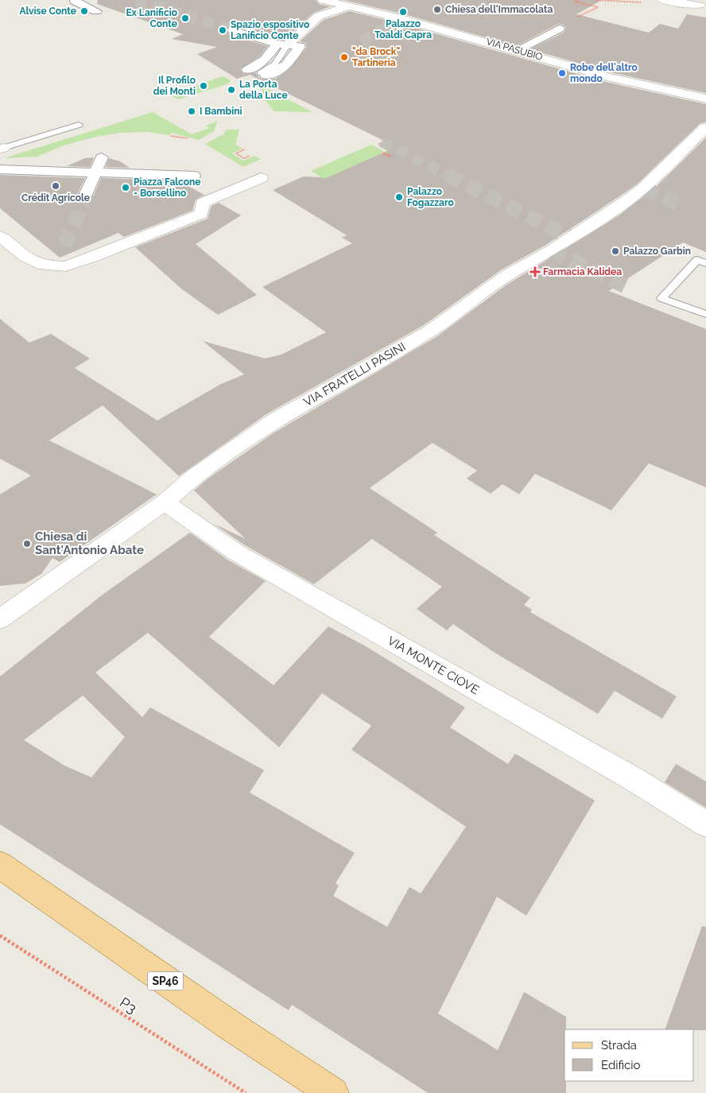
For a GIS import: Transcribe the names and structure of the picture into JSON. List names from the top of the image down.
{
  "streets": {
    "main road": ["SP46"],
    "street": ["VIA PASUBIO", "VIA FRATELLI PASINI", "VIA MONTE CIOVE"],
    "path": ["P3"]
  },
  "crossings": [
    ["VIA FRATELLI PASINI", "VIA MONTE CIOVE"]
  ],
  "places": {
    "other": [
      "Chiesa dell'Immacolata",
      "Alvise Conte",
      "Palazzo Toaldi Capra",
      "Ex Lanificio Conte",
      "Spazio espositivo Lanificio Conte",
      "\"da Brock\" Tartineria",
      "Robe dell'altro mondo",
      "Il Profilo dei Monti",
      "La Porta della Luce",
      "I Bambini",
      "Crédit Agricole",
      "Piazza Falcone - Borsellino",
      "Palazzo Fogazzaro",
      "Palazzo Garbin",
      "Chiesa di Sant'Antonio Abate"
    ],
    "health": ["Farmacia Kalidea"]
  },
  "legend": ["Strada", "Edificio"]
}
